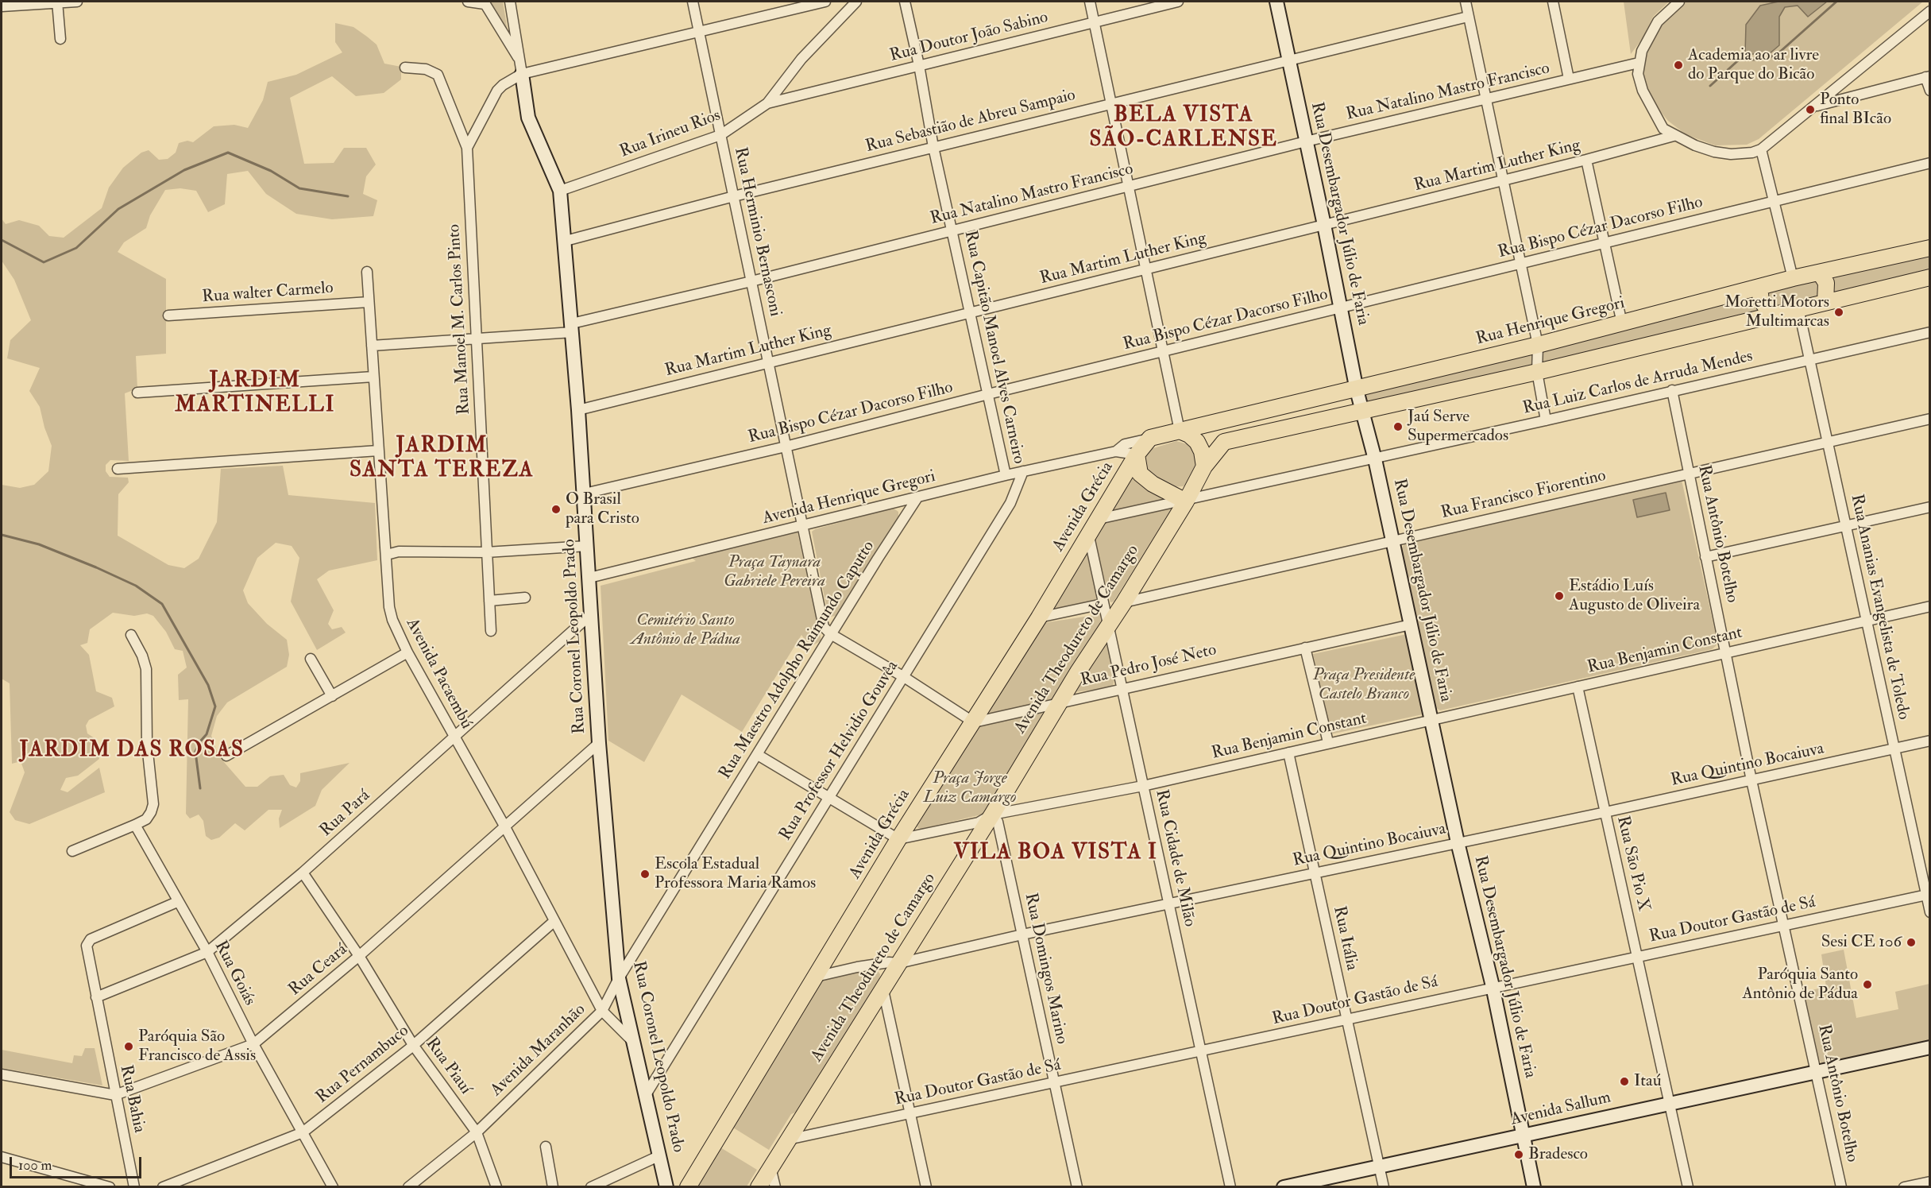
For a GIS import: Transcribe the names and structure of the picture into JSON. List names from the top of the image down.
{
  "streets": {
    "main road": ["Rua Henrique Gregori", "Avenida Grécia", "Avenida Theodureto de Camargo"],
    "street": [
      "Rua Doutor João Sabino",
      "Rua Natalino Mastro Francisco",
      "Rua Sebastião de Abreu Sampaio",
      "Rua Irineu Rios",
      "Rua Martim Luther King",
      "Rua Desembargador Júlio de Faria",
      "Rua Bispo Cézar Dacorso Filho",
      "Rua Herminio Bernasconi",
      "Rua walter Carmelo",
      "Rua Manoel M. Carlos Pinto",
      "Rua Capitão Manoel Alves Carneiro",
      "Rua Luiz Carlos de Arruda Mendes",
      "Rua Francisco Fiorentino",
      "Avenida Henrique Gregori",
      "Rua Antônio Botelho",
      "Rua Ananias Evangelista de Toledo",
      "Rua Coronel Leopoldo Prado",
      "Rua Benjamin Constant",
      "Rua Maestro Adolpho Raimundo Caputto",
      "Rua Pedro José Neto",
      "Avenida Pacaembú",
      "Rua Professor Helvidio Gouvêa",
      "Rua Quintino Bocaiuva",
      "Rua Pará",
      "Rua Cidade de Milão",
      "Rua São Pio X",
      "Rua Doutor Gastão de Sá",
      "Rua Itália",
      "Rua Domingos Marino",
      "Rua Ceará",
      "Rua Goiás",
      "Avenida Maranhão",
      "Rua Pernambuco",
      "Rua Piauí",
      "Rua Bahia",
      "Avenida Sallum"
    ]
  },
  "crossings": [
    ["Rua Doutor João Sabino", "Rua Irineu Rios"],
    ["Rua Doutor João Sabino", "Rua Capitão Manoel Alves Carneiro"],
    ["Rua Natalino Mastro Francisco", "Rua Desembargador Júlio de Faria"],
    ["Rua Natalino Mastro Francisco", "Rua Herminio Bernasconi"],
    ["Rua Natalino Mastro Francisco", "Rua Manoel M. Carlos Pinto"],
    ["Rua Natalino Mastro Francisco", "Rua Capitão Manoel Alves Carneiro"],
    ["Rua Natalino Mastro Francisco", "Rua Coronel Leopoldo Prado"],
    ["Rua Natalino Mastro Francisco", "Avenida Pacaembú"],
    ["Rua Sebastião de Abreu Sampaio", "Rua Desembargador Júlio de Faria"],
    ["Rua Sebastião de Abreu Sampaio", "Rua Herminio Bernasconi"],
    ["Rua Sebastião de Abreu Sampaio", "Rua Capitão Manoel Alves Carneiro"],
    ["Rua Sebastião de Abreu Sampaio", "Rua Coronel Leopoldo Prado"],
    ["Rua Irineu Rios", "Rua Herminio Bernasconi"],
    ["Rua Irineu Rios", "Rua Coronel Leopoldo Prado"],
    ["Rua Martim Luther King", "Rua Desembargador Júlio de Faria"],
    ["Rua Martim Luther King", "Rua Herminio Bernasconi"],
    ["Rua Martim Luther King", "Rua Capitão Manoel Alves Carneiro"],
    ["Rua Martim Luther King", "Rua Coronel Leopoldo Prado"],
    ["Rua Desembargador Júlio de Faria", "Rua Bispo Cézar Dacorso Filho"],
    ["Rua Desembargador Júlio de Faria", "Rua Henrique Gregori"],
    ["Rua Desembargador Júlio de Faria", "Rua Luiz Carlos de Arruda Mendes"],
    ["Rua Desembargador Júlio de Faria", "Rua Francisco Fiorentino"],
    ["Rua Desembargador Júlio de Faria", "Rua Benjamin Constant"],
    ["Rua Desembargador Júlio de Faria", "Rua Pedro José Neto"],
    ["Rua Desembargador Júlio de Faria", "Rua Quintino Bocaiuva"],
    ["Rua Desembargador Júlio de Faria", "Rua Doutor Gastão de Sá"],
    ["Rua Desembargador Júlio de Faria", "Avenida Sallum"],
    ["Rua Bispo Cézar Dacorso Filho", "Rua Herminio Bernasconi"],
    ["Rua Bispo Cézar Dacorso Filho", "Rua Capitão Manoel Alves Carneiro"],
    ["Rua Bispo Cézar Dacorso Filho", "Rua Coronel Leopoldo Prado"],
    ["Rua Herminio Bernasconi", "Avenida Henrique Gregori"],
    ["Rua Herminio Bernasconi", "Rua Maestro Adolpho Raimundo Caputto"],
    ["Rua walter Carmelo", "Avenida Pacaembú"],
    ["Rua Henrique Gregori", "Rua Luiz Carlos de Arruda Mendes"],
    ["Rua Henrique Gregori", "Avenida Grécia"],
    ["Rua Henrique Gregori", "Avenida Theodureto de Camargo"],
    ["Rua Capitão Manoel Alves Carneiro", "Avenida Henrique Gregori"],
    ["Rua Luiz Carlos de Arruda Mendes", "Avenida Grécia"],
    ["Rua Luiz Carlos de Arruda Mendes", "Rua Antônio Botelho"],
    ["Rua Luiz Carlos de Arruda Mendes", "Rua Ananias Evangelista de Toledo"],
    ["Rua Luiz Carlos de Arruda Mendes", "Avenida Theodureto de Camargo"],
    ["Rua Francisco Fiorentino", "Rua Antônio Botelho"],
    ["Rua Francisco Fiorentino", "Rua Ananias Evangelista de Toledo"],
    ["Rua Francisco Fiorentino", "Avenida Theodureto de Camargo"],
    ["Avenida Henrique Gregori", "Rua Coronel Leopoldo Prado"],
    ["Avenida Henrique Gregori", "Rua Maestro Adolpho Raimundo Caputto"],
    ["Avenida Henrique Gregori", "Rua Professor Helvidio Gouvêa"],
    ["Avenida Grécia", "Avenida Theodureto de Camargo"],
    ["Avenida Grécia", "Rua Benjamin Constant"],
    ["Avenida Grécia", "Rua Pedro José Neto"],
    ["Avenida Grécia", "Rua Quintino Bocaiuva"],
    ["Avenida Grécia", "Rua Cidade de Milão"],
    ["Rua Antônio Botelho", "Rua Benjamin Constant"],
    ["Rua Antônio Botelho", "Rua Quintino Bocaiuva"],
    ["Rua Antônio Botelho", "Rua Doutor Gastão de Sá"],
    ["Rua Antônio Botelho", "Avenida Sallum"],
    ["Rua Ananias Evangelista de Toledo", "Rua Benjamin Constant"],
    ["Rua Ananias Evangelista de Toledo", "Rua Quintino Bocaiuva"],
    ["Rua Ananias Evangelista de Toledo", "Rua Doutor Gastão de Sá"],
    ["Rua Coronel Leopoldo Prado", "Rua Maestro Adolpho Raimundo Caputto"],
    ["Rua Coronel Leopoldo Prado", "Avenida Pacaembú"],
    ["Rua Coronel Leopoldo Prado", "Rua Professor Helvidio Gouvêa"],
    ["Rua Coronel Leopoldo Prado", "Rua Pará"],
    ["Rua Coronel Leopoldo Prado", "Rua Ceará"],
    ["Avenida Theodureto de Camargo", "Rua Benjamin Constant"],
    ["Avenida Theodureto de Camargo", "Rua Pedro José Neto"],
    ["Avenida Theodureto de Camargo", "Rua Quintino Bocaiuva"],
    ["Avenida Theodureto de Camargo", "Rua Cidade de Milão"],
    ["Avenida Theodureto de Camargo", "Rua Doutor Gastão de Sá"],
    ["Avenida Theodureto de Camargo", "Rua Domingos Marino"],
    ["Rua Benjamin Constant", "Rua Cidade de Milão"],
    ["Rua Benjamin Constant", "Rua São Pio X"],
    ["Rua Benjamin Constant", "Rua Itália"],
    ["Rua Benjamin Constant", "Rua Domingos Marino"],
    ["Rua Maestro Adolpho Raimundo Caputto", "Avenida Pacaembú"],
    ["Rua Maestro Adolpho Raimundo Caputto", "Avenida Maranhão"],
    ["Rua Pedro José Neto", "Rua Cidade de Milão"],
    ["Avenida Pacaembú", "Rua Pará"],
    ["Avenida Pacaembú", "Rua Ceará"],
    ["Avenida Pacaembú", "Avenida Maranhão"],
    ["Avenida Pacaembú", "Rua Pernambuco"],
    ["Rua Quintino Bocaiuva", "Rua Cidade de Milão"],
    ["Rua Quintino Bocaiuva", "Rua São Pio X"],
    ["Rua Quintino Bocaiuva", "Rua Itália"],
    ["Rua Quintino Bocaiuva", "Rua Domingos Marino"],
    ["Rua Pará", "Rua Goiás"],
    ["Rua Pará", "Rua Piauí"],
    ["Rua Pará", "Rua Bahia"],
    ["Rua Cidade de Milão", "Rua Doutor Gastão de Sá"],
    ["Rua São Pio X", "Rua Doutor Gastão de Sá"],
    ["Rua São Pio X", "Avenida Sallum"],
    ["Rua Doutor Gastão de Sá", "Rua Itália"],
    ["Rua Doutor Gastão de Sá", "Rua Domingos Marino"],
    ["Rua Itália", "Avenida Sallum"],
    ["Rua Ceará", "Rua Goiás"],
    ["Rua Ceará", "Rua Piauí"],
    ["Rua Ceará", "Rua Bahia"],
    ["Rua Goiás", "Rua Pernambuco"],
    ["Rua Goiás", "Rua Bahia"],
    ["Avenida Maranhão", "Rua Piauí"],
    ["Rua Pernambuco", "Rua Piauí"]
  ],
  "districts": [
    "BELA VISTA SÃO-CARLENSE",
    "JARDIM MARTINELLI",
    "JARDIM SANTA TEREZA",
    "JARDIM DAS ROSAS",
    "VILA BOA VISTA I"
  ],
  "parks": [
    "Praça Taynara Gabriele Pereira",
    "Cemitério Santo Antônio de Pádua",
    "Praça Presidente Castelo Branco",
    "Praça Jorge Luiz Camargo"
  ],
  "places": [
    "Academia ao ar livre do Parque do Bicão",
    "Ponto final BIcão",
    "Moretti Motors Multimarcas",
    "Jaú Serve Supermercados",
    "O Brasil para Cristo",
    "Estádio Luís Augusto de Oliveira",
    "Escola Estadual Professora Maria Ramos",
    "Sesi CE 106",
    "Paróquia Santo Antônio de Pádua",
    "Paróquia São Francisco de Assis",
    "Itaú",
    "Bradesco"
  ],
  "scale_bar": "100 m"
}
